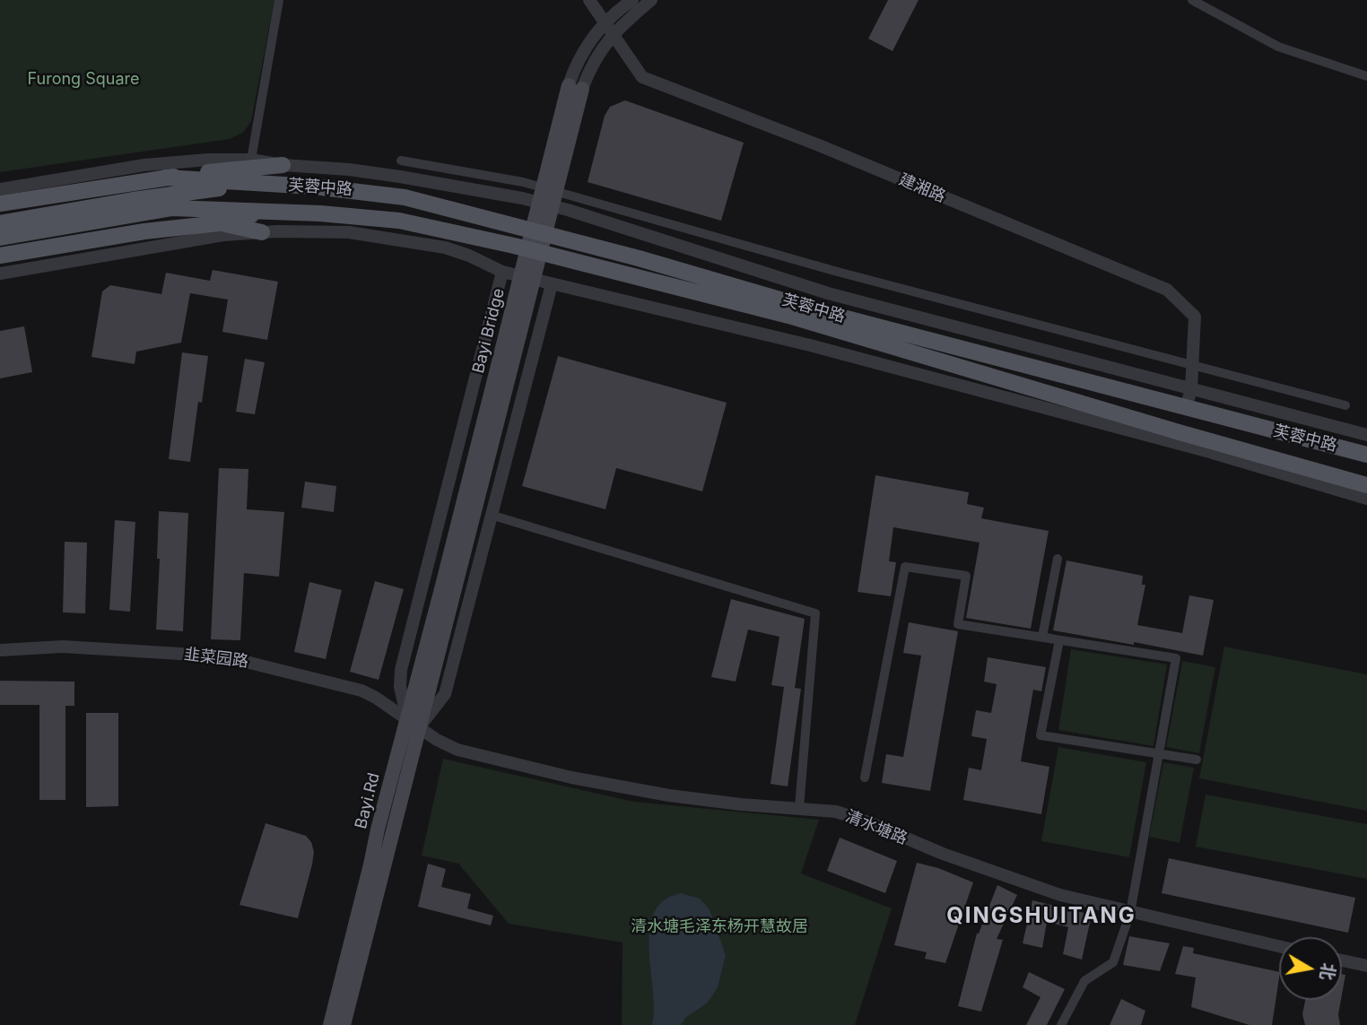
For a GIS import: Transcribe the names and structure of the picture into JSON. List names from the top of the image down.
{
  "streets": {
    "main road": ["芙蓉中路", "Bayi Bridge", "Bayi.Rd"],
    "street": ["建湘路", "韭菜园路", "清水塘路"]
  },
  "crossings": [
    ["芙蓉中路", "建湘路"],
    ["Bayi Bridge", "Bayi.Rd"],
    ["韭菜园路", "Bayi.Rd"],
    ["韭菜园路", "清水塘路"],
    ["Bayi.Rd", "清水塘路"]
  ],
  "districts": ["QINGSHUITANG"],
  "parks": ["Furong Square", "清水塘毛泽东杨开慧故居"],
  "north": "right"
}
